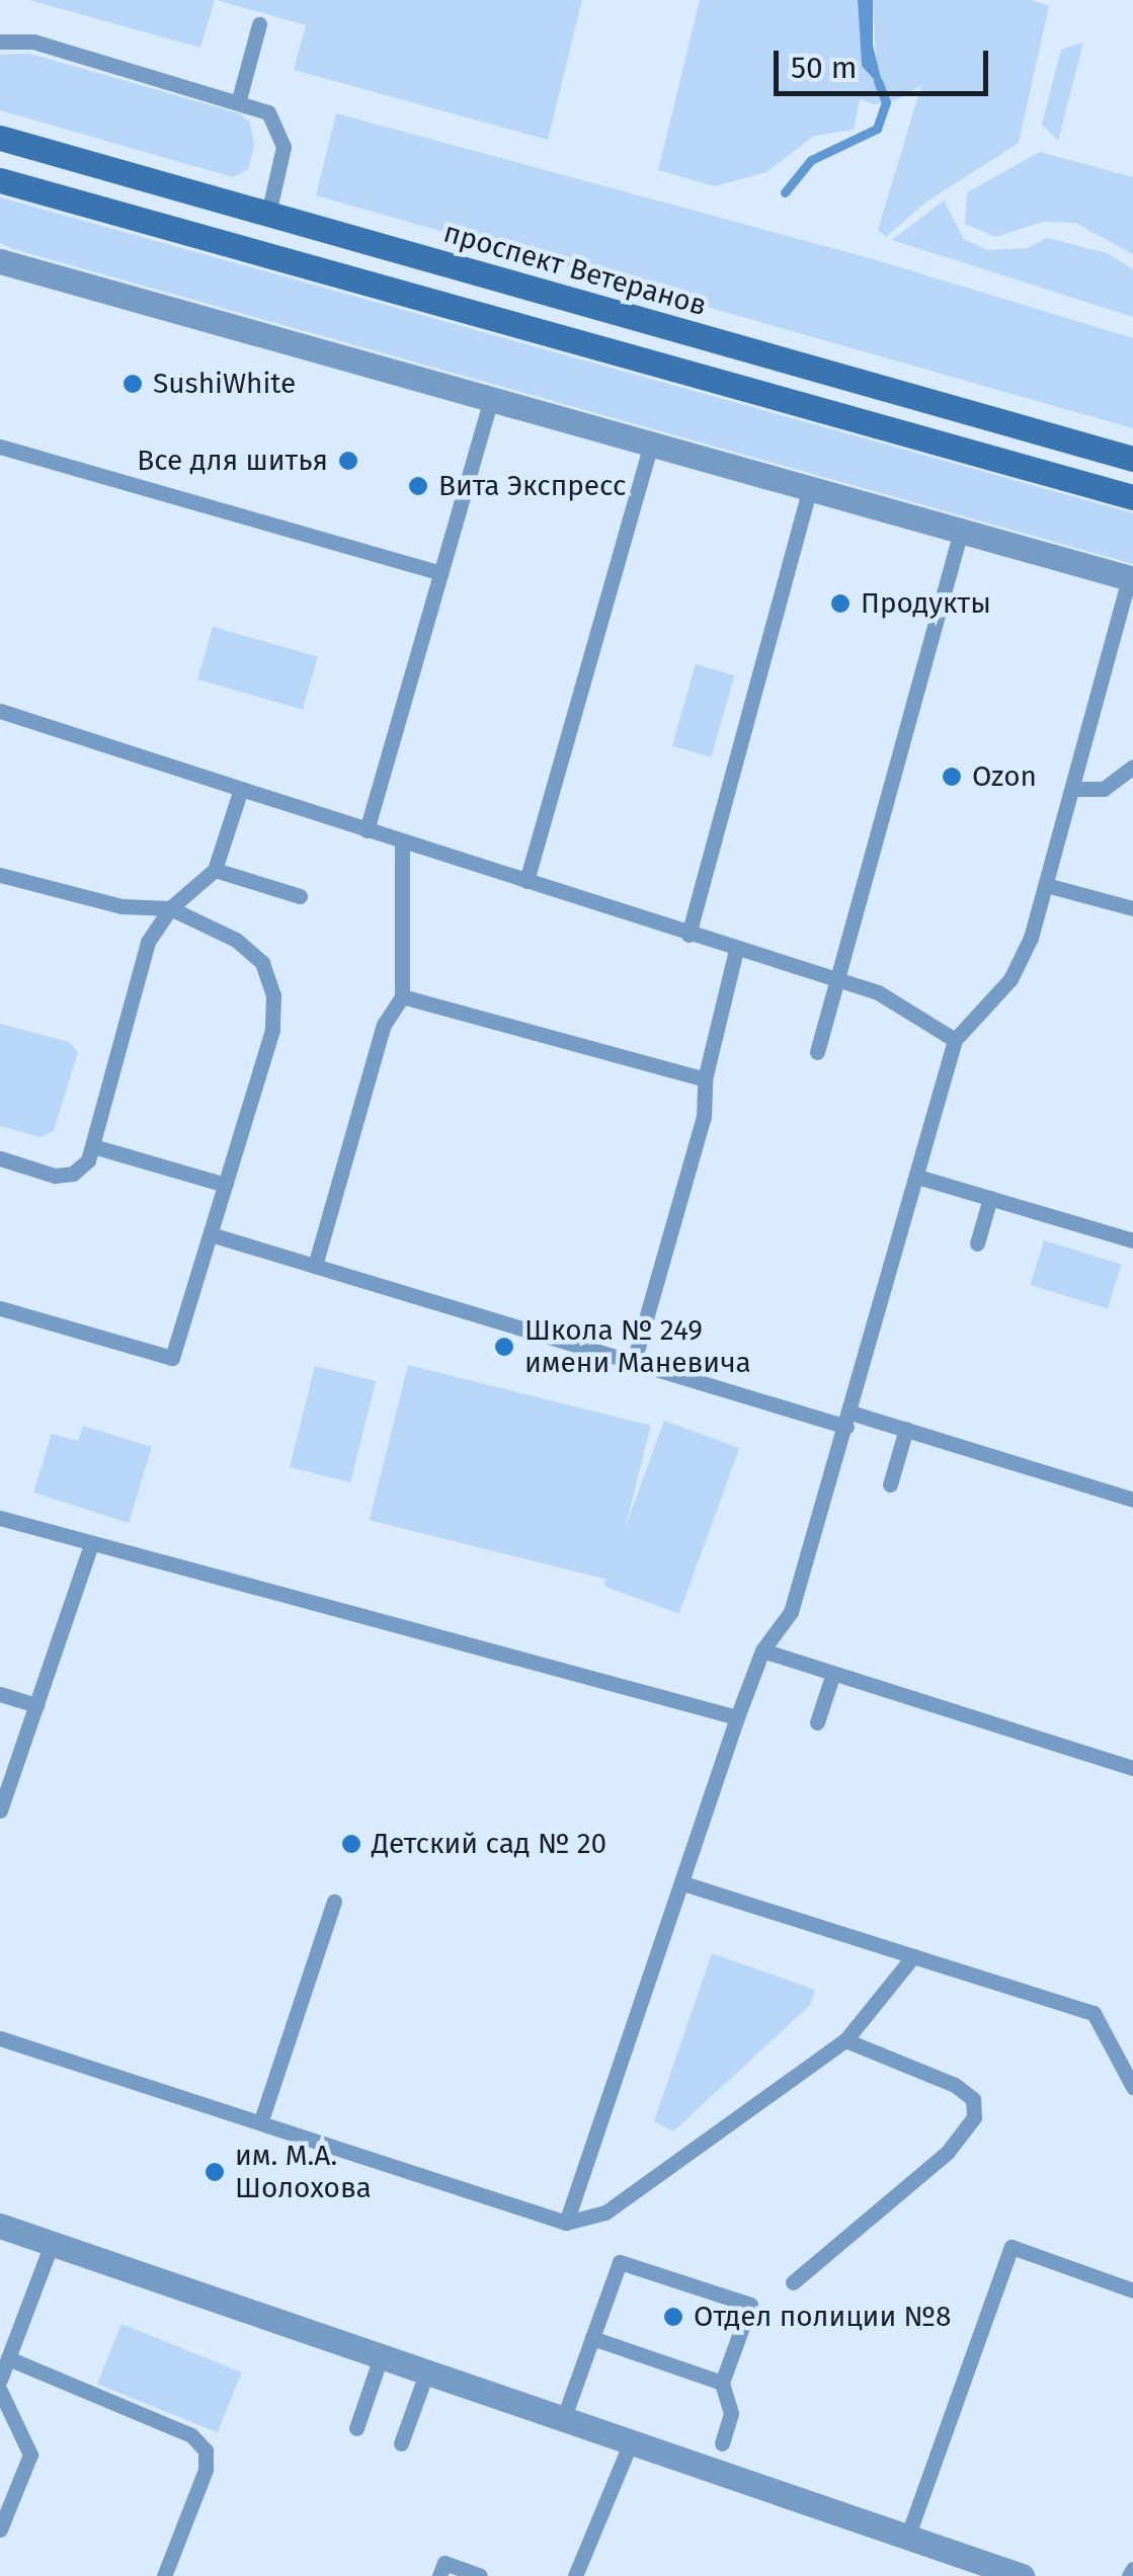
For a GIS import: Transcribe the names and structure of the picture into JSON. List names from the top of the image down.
{
  "streets": {
    "main road": ["проспект Ветеранов"]
  },
  "places": [
    "SushiWhite",
    "Все для шитья",
    "Вита Экспресс",
    "Продукты",
    "Ozon",
    "Школа № 249 имени Маневича",
    "Детский сад № 20",
    "им. М.А. Шолохова",
    "Отдел полиции №8"
  ],
  "scale_bar": "50 m"
}
